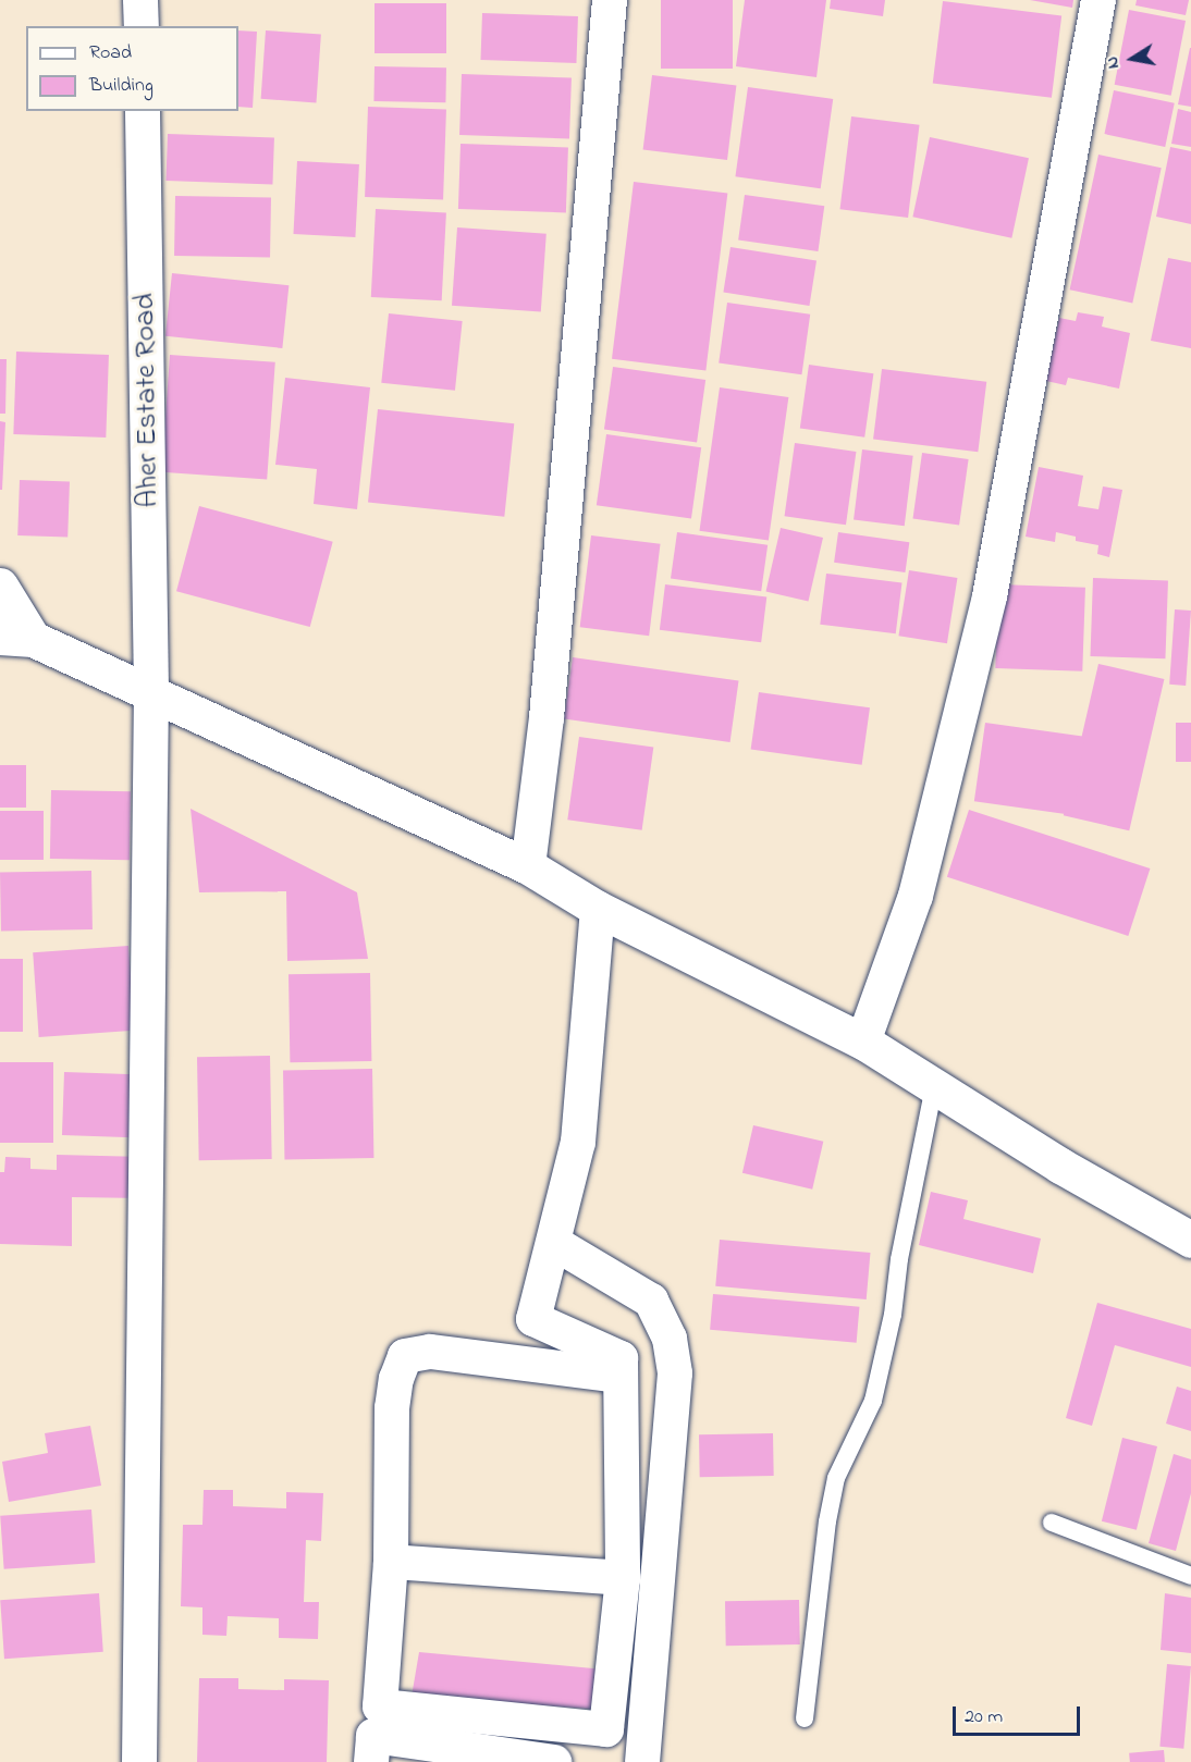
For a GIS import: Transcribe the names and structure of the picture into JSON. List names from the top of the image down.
{
  "streets": {
    "street": ["Aher Estate Road"]
  },
  "legend": ["Road", "Building"],
  "scale_bar": "20 m",
  "north": "left"
}
